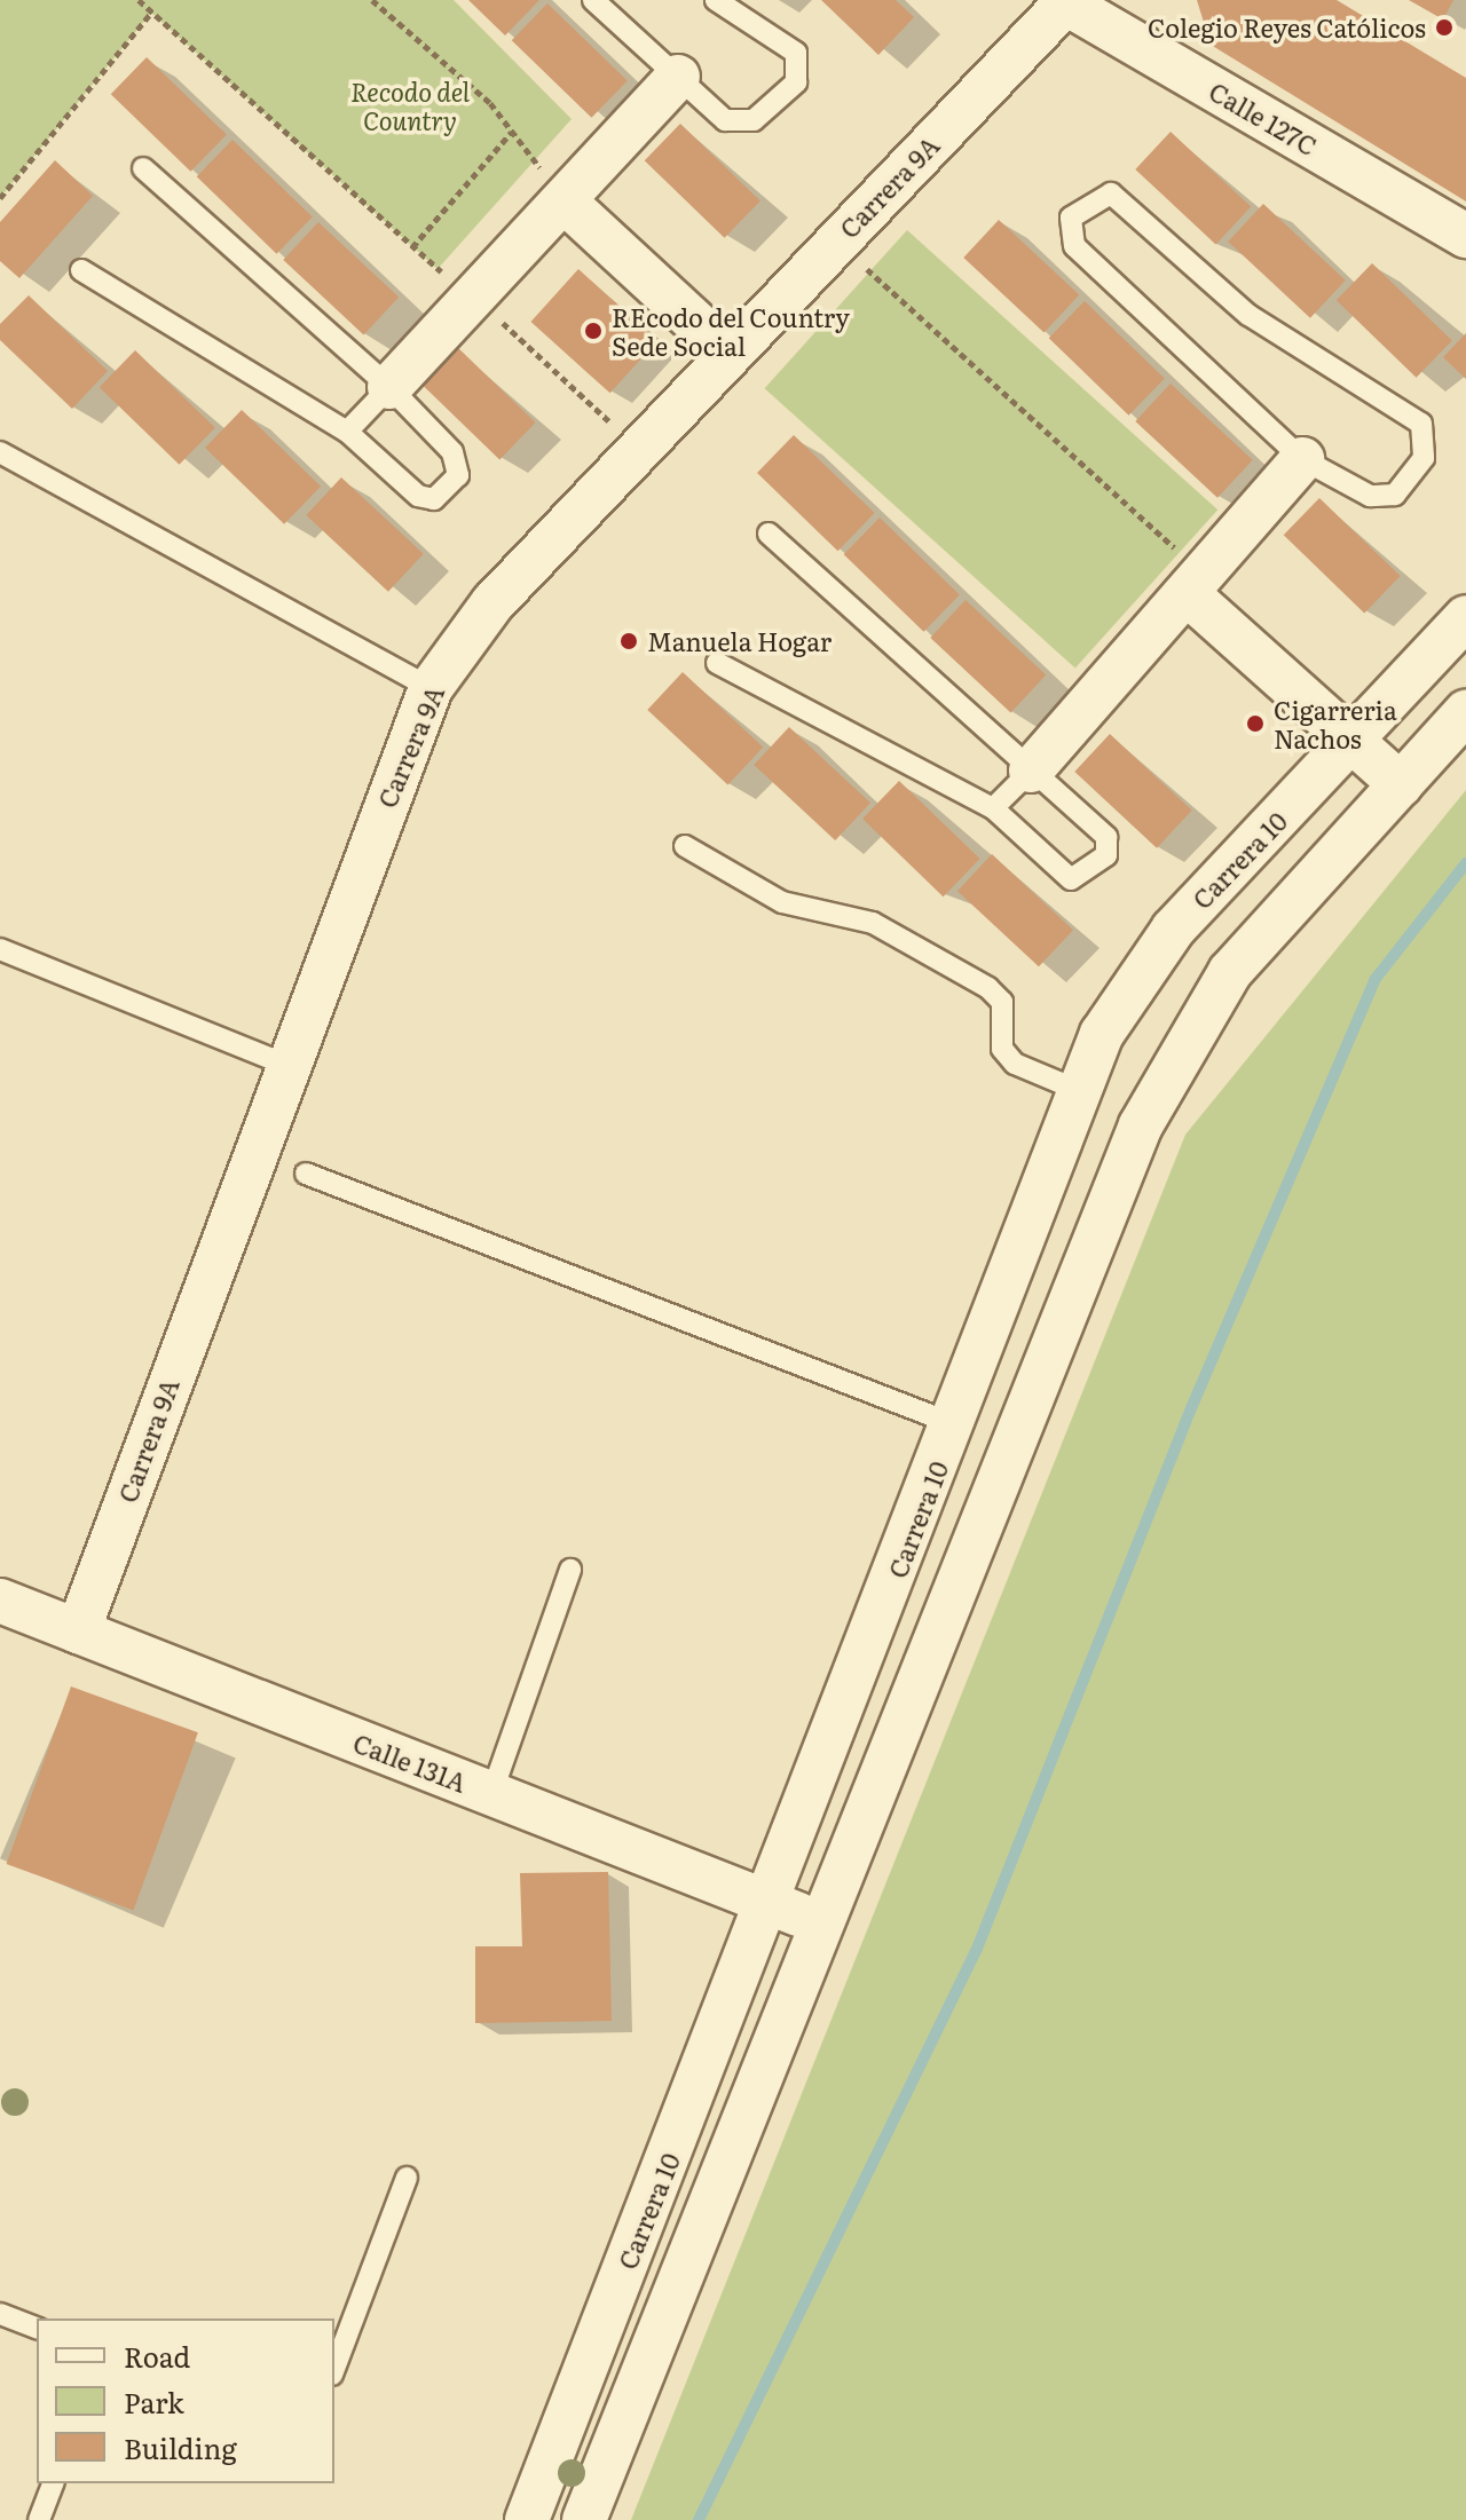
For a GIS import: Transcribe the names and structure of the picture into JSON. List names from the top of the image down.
{
  "streets": {
    "street": [
      "Calle 127C",
      "Carrera 9A",
      "Carrera 10",
      "Calle 131A"
    ]
  },
  "crossings": [
    ["Calle 127C", "Carrera 9A"],
    ["Carrera 9A", "Calle 131A"],
    ["Carrera 10", "Calle 131A"]
  ],
  "parks": ["Recodo del Country"],
  "places": [
    "Colegio Reyes Católicos",
    "REcodo del Country Sede Social",
    "Manuela Hogar",
    "Cigarreria Nachos"
  ],
  "legend": ["Road", "Park", "Building"]
}
